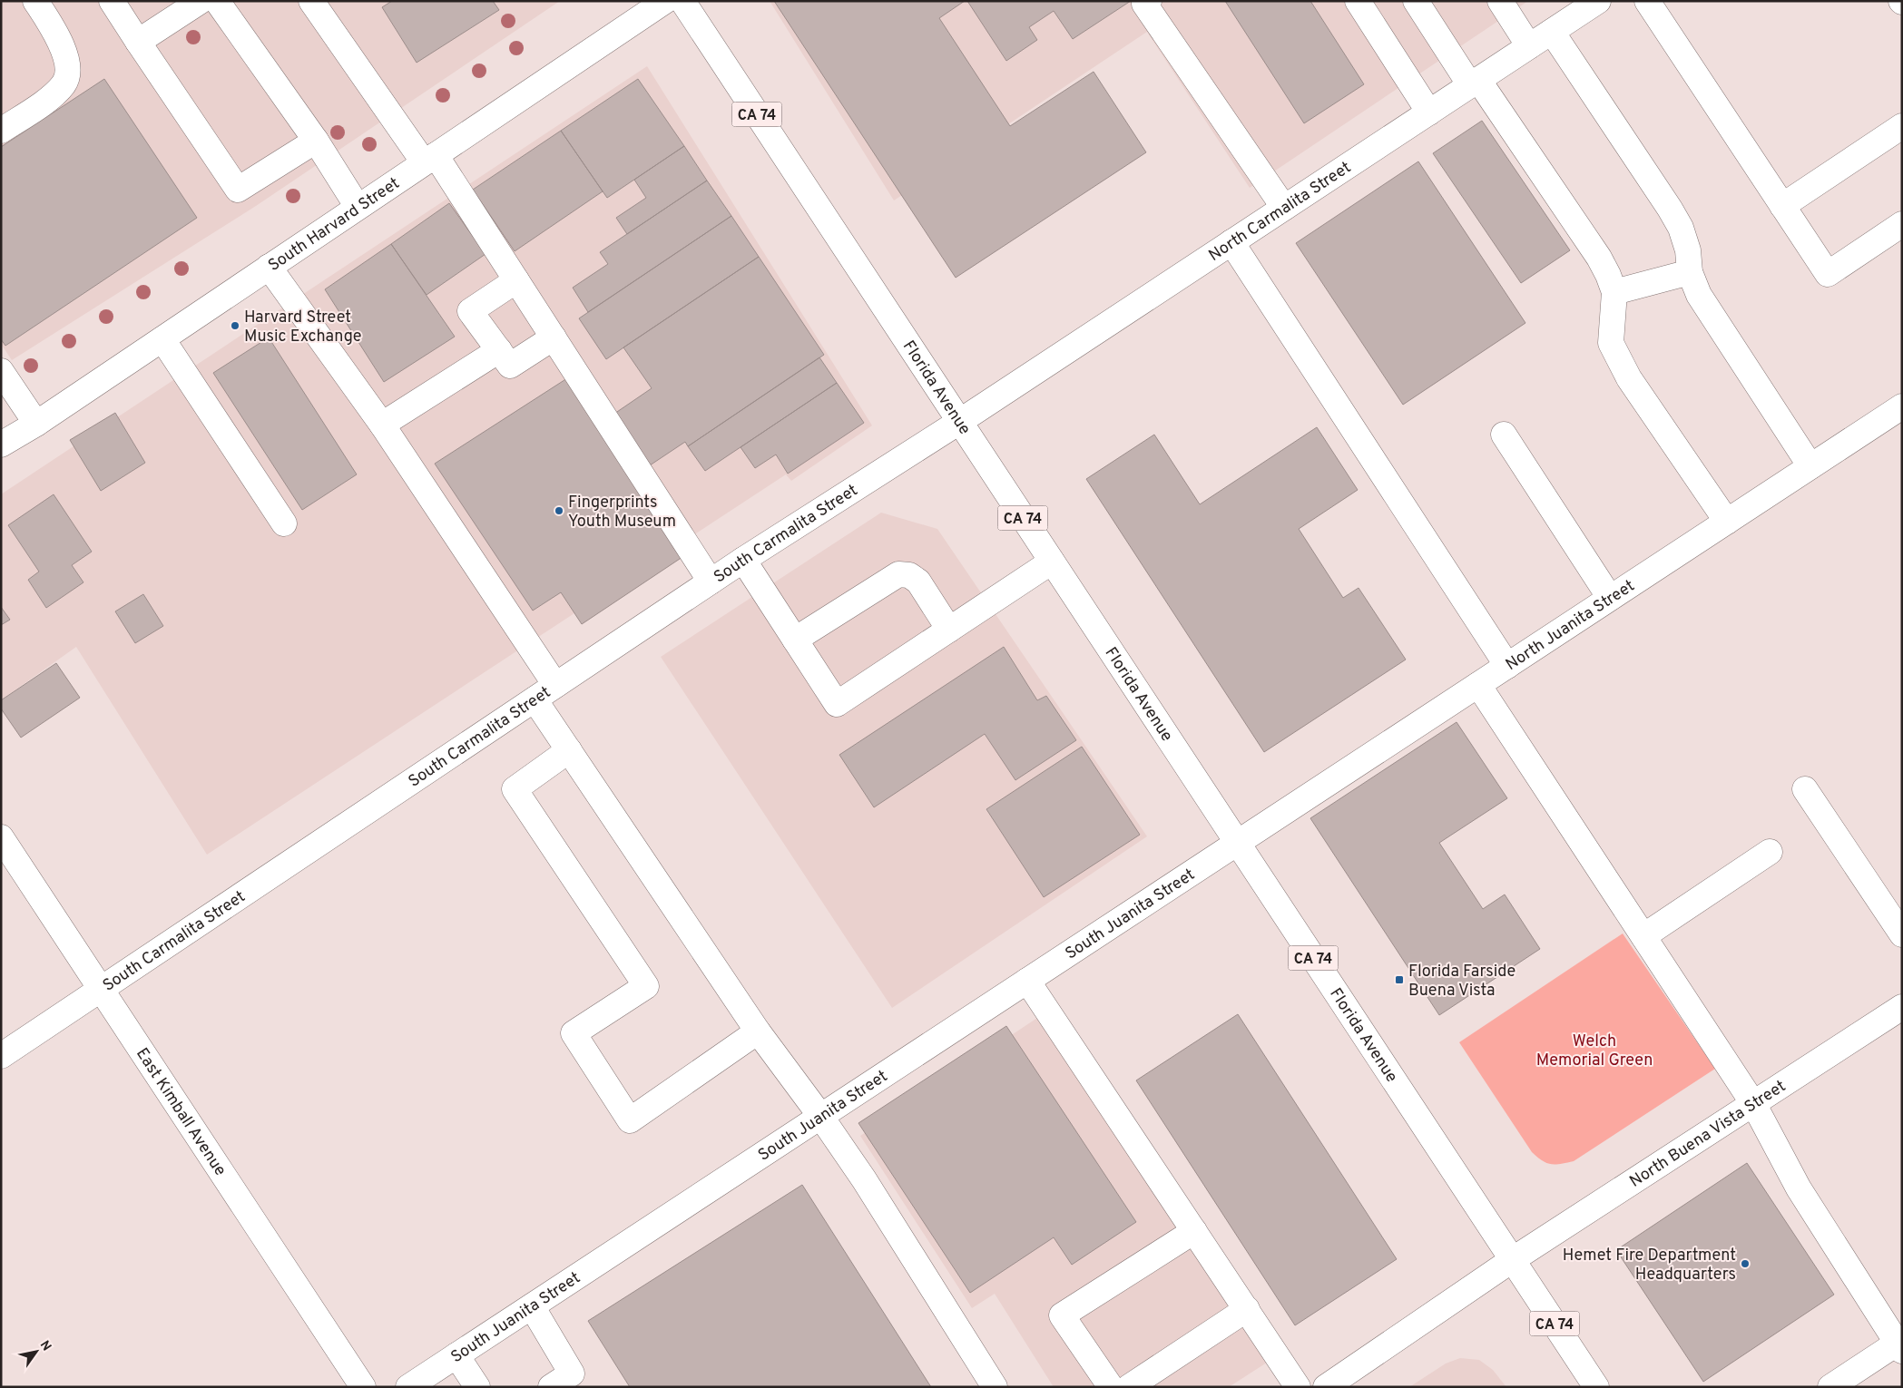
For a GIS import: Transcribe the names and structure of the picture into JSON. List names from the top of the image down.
{
  "streets": {
    "street": [
      "CA 74",
      "North Carmalita Street",
      "South Harvard Street",
      "Florida Avenue",
      "South Carmalita Street",
      "North Juanita Street",
      "South Juanita Street",
      "East Kimball Avenue",
      "North Buena Vista Street"
    ]
  },
  "crossings": [
    ["North Carmalita Street", "Florida Avenue"],
    ["North Carmalita Street", "South Carmalita Street"],
    ["Florida Avenue", "South Carmalita Street"],
    ["Florida Avenue", "North Juanita Street"],
    ["Florida Avenue", "South Juanita Street"],
    ["Florida Avenue", "North Buena Vista Street"],
    ["South Carmalita Street", "East Kimball Avenue"],
    ["North Juanita Street", "South Juanita Street"]
  ],
  "parks": ["Welch Memorial Green"],
  "places": {
    "other": ["Harvard Street Music Exchange", "Fingerprints Youth Museum", "Hemet Fire Department Headquarters"],
    "transit": ["Florida Farside Buena Vista"]
  },
  "north": "top right"
}
